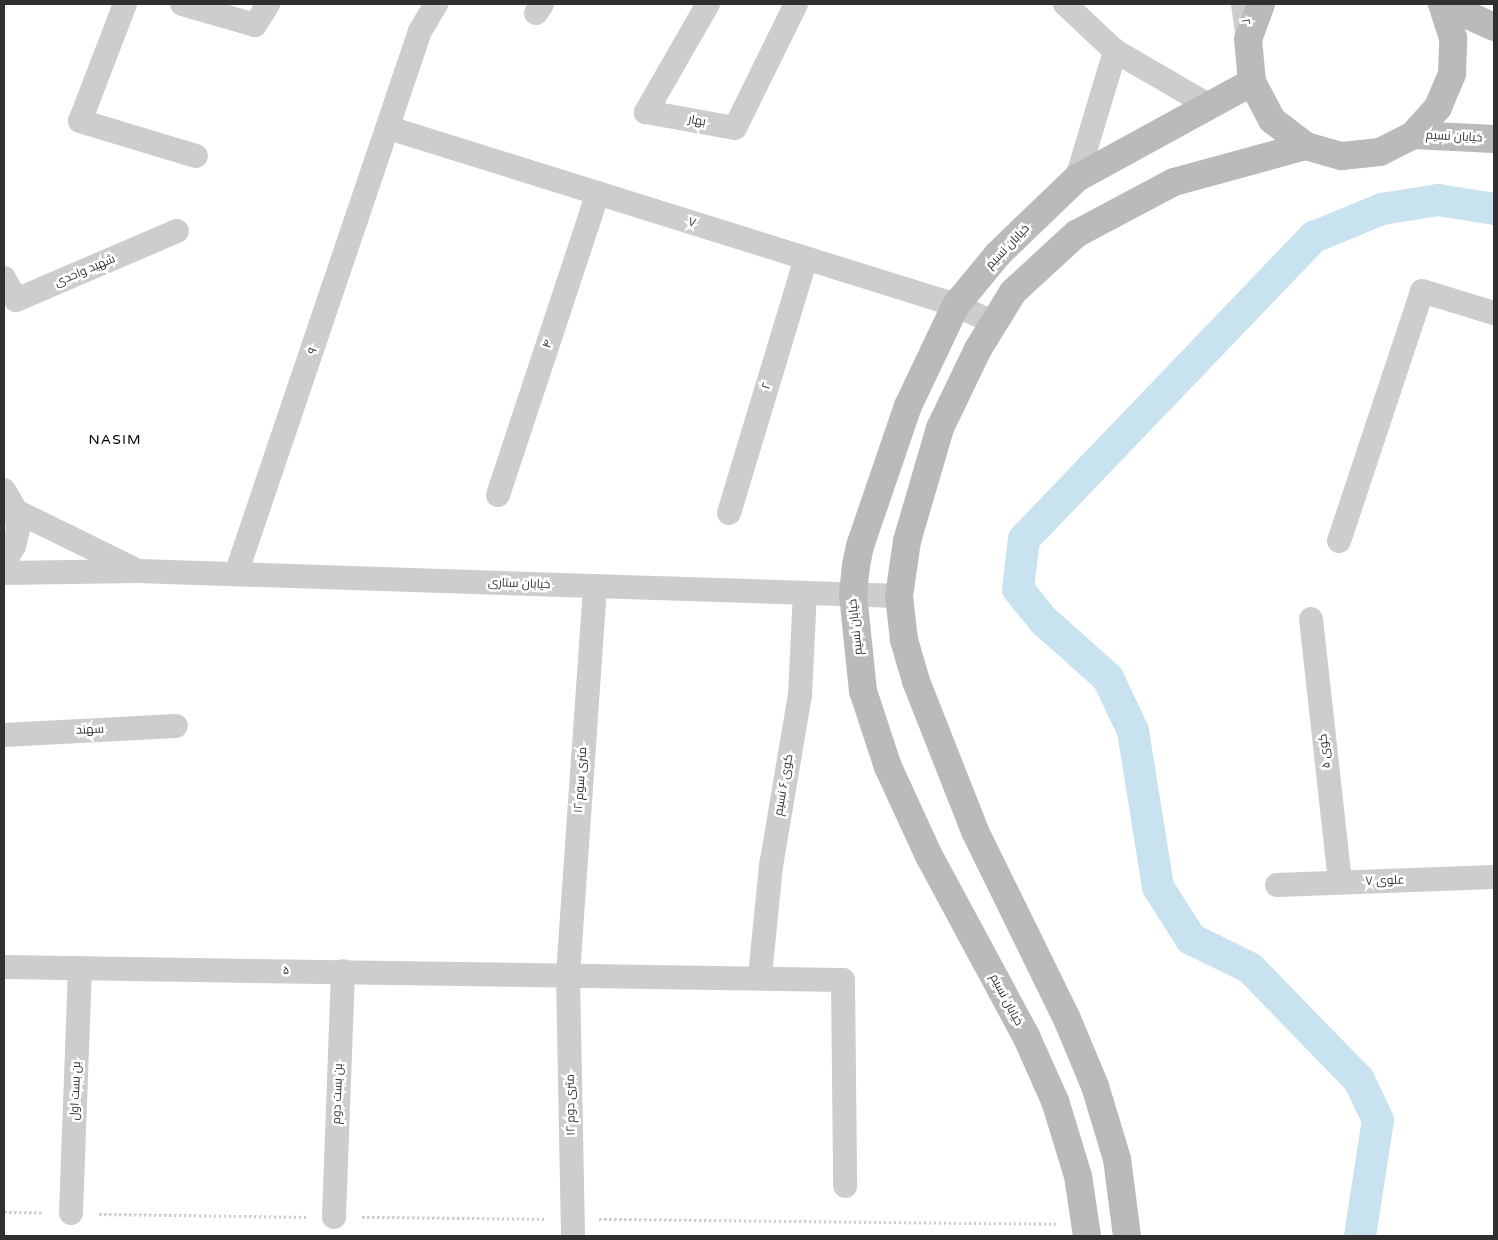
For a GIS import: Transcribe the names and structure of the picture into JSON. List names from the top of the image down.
{
  "streets": {
    "main road": ["خیابان نسیم"],
    "street": [
      "۲",
      "بهار",
      "۷",
      "شهید واحدی",
      "۴",
      "۹",
      "خیابان ستاری",
      "سهند",
      "کوی ۵",
      "۱۲ متری سوم",
      "کوی ۶ نسیم",
      "علوی ۷",
      "۵",
      "بن بست اول",
      "بن بست دوم",
      "۱۲ متری دوم"
    ]
  },
  "crossings": [
    ["۲", "۷"],
    ["خیابان نسیم", "۷"],
    ["خیابان نسیم", "خیابان ستاری"],
    ["۷", "۴"],
    ["۷", "۹"],
    ["۹", "خیابان ستاری"],
    ["خیابان ستاری", "۱۲ متری سوم"],
    ["خیابان ستاری", "کوی ۶ نسیم"],
    ["کوی ۵", "علوی ۷"],
    ["۱۲ متری سوم", "۵"],
    ["۱۲ متری سوم", "۱۲ متری دوم"],
    ["کوی ۶ نسیم", "۵"],
    ["۵", "بن بست اول"],
    ["۵", "بن بست دوم"],
    ["۵", "۱۲ متری دوم"]
  ],
  "districts": ["NASIM"]
}
